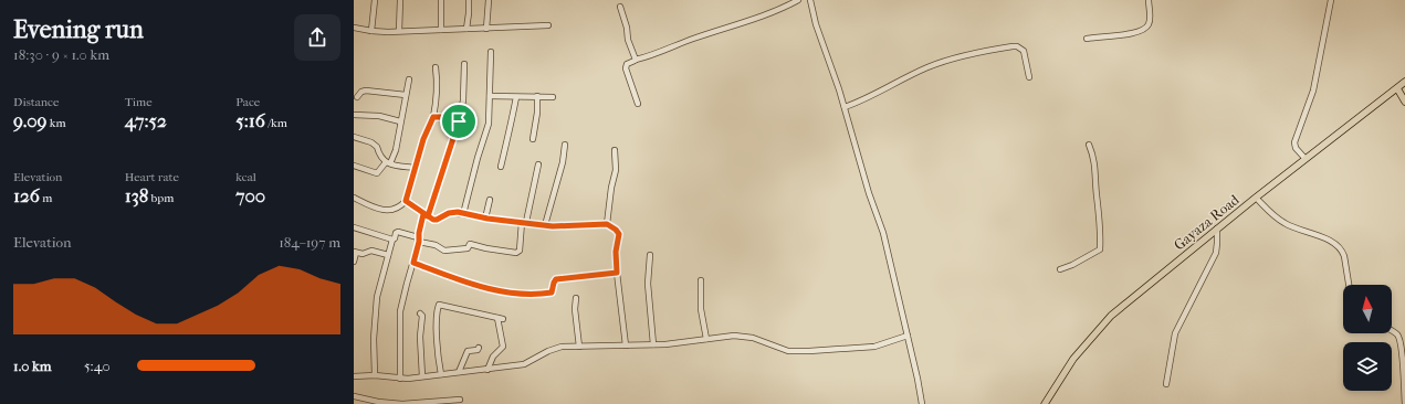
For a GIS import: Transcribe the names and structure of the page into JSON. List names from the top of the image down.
{
  "streets": {
    "main road": ["Gayaza Road"]
  },
  "north": "top",
  "page": {
    "heading": ["Evening run", "18:30 · 9 × 1.0 km"],
    "stats": [
      ["Distance", "9.09 km"],
      ["Time", "47:52"],
      ["Pace", "5:16 /km"],
      ["Elevation", "126 m"],
      ["Heart rate", "138 bpm"],
      ["kcal", "700"]
    ],
    "chart": ["Elevation", "184–197 m"],
    "list": [
      {
        "name": "1.0 km",
        "note": "5:40"
      }
    ]
  }
}
